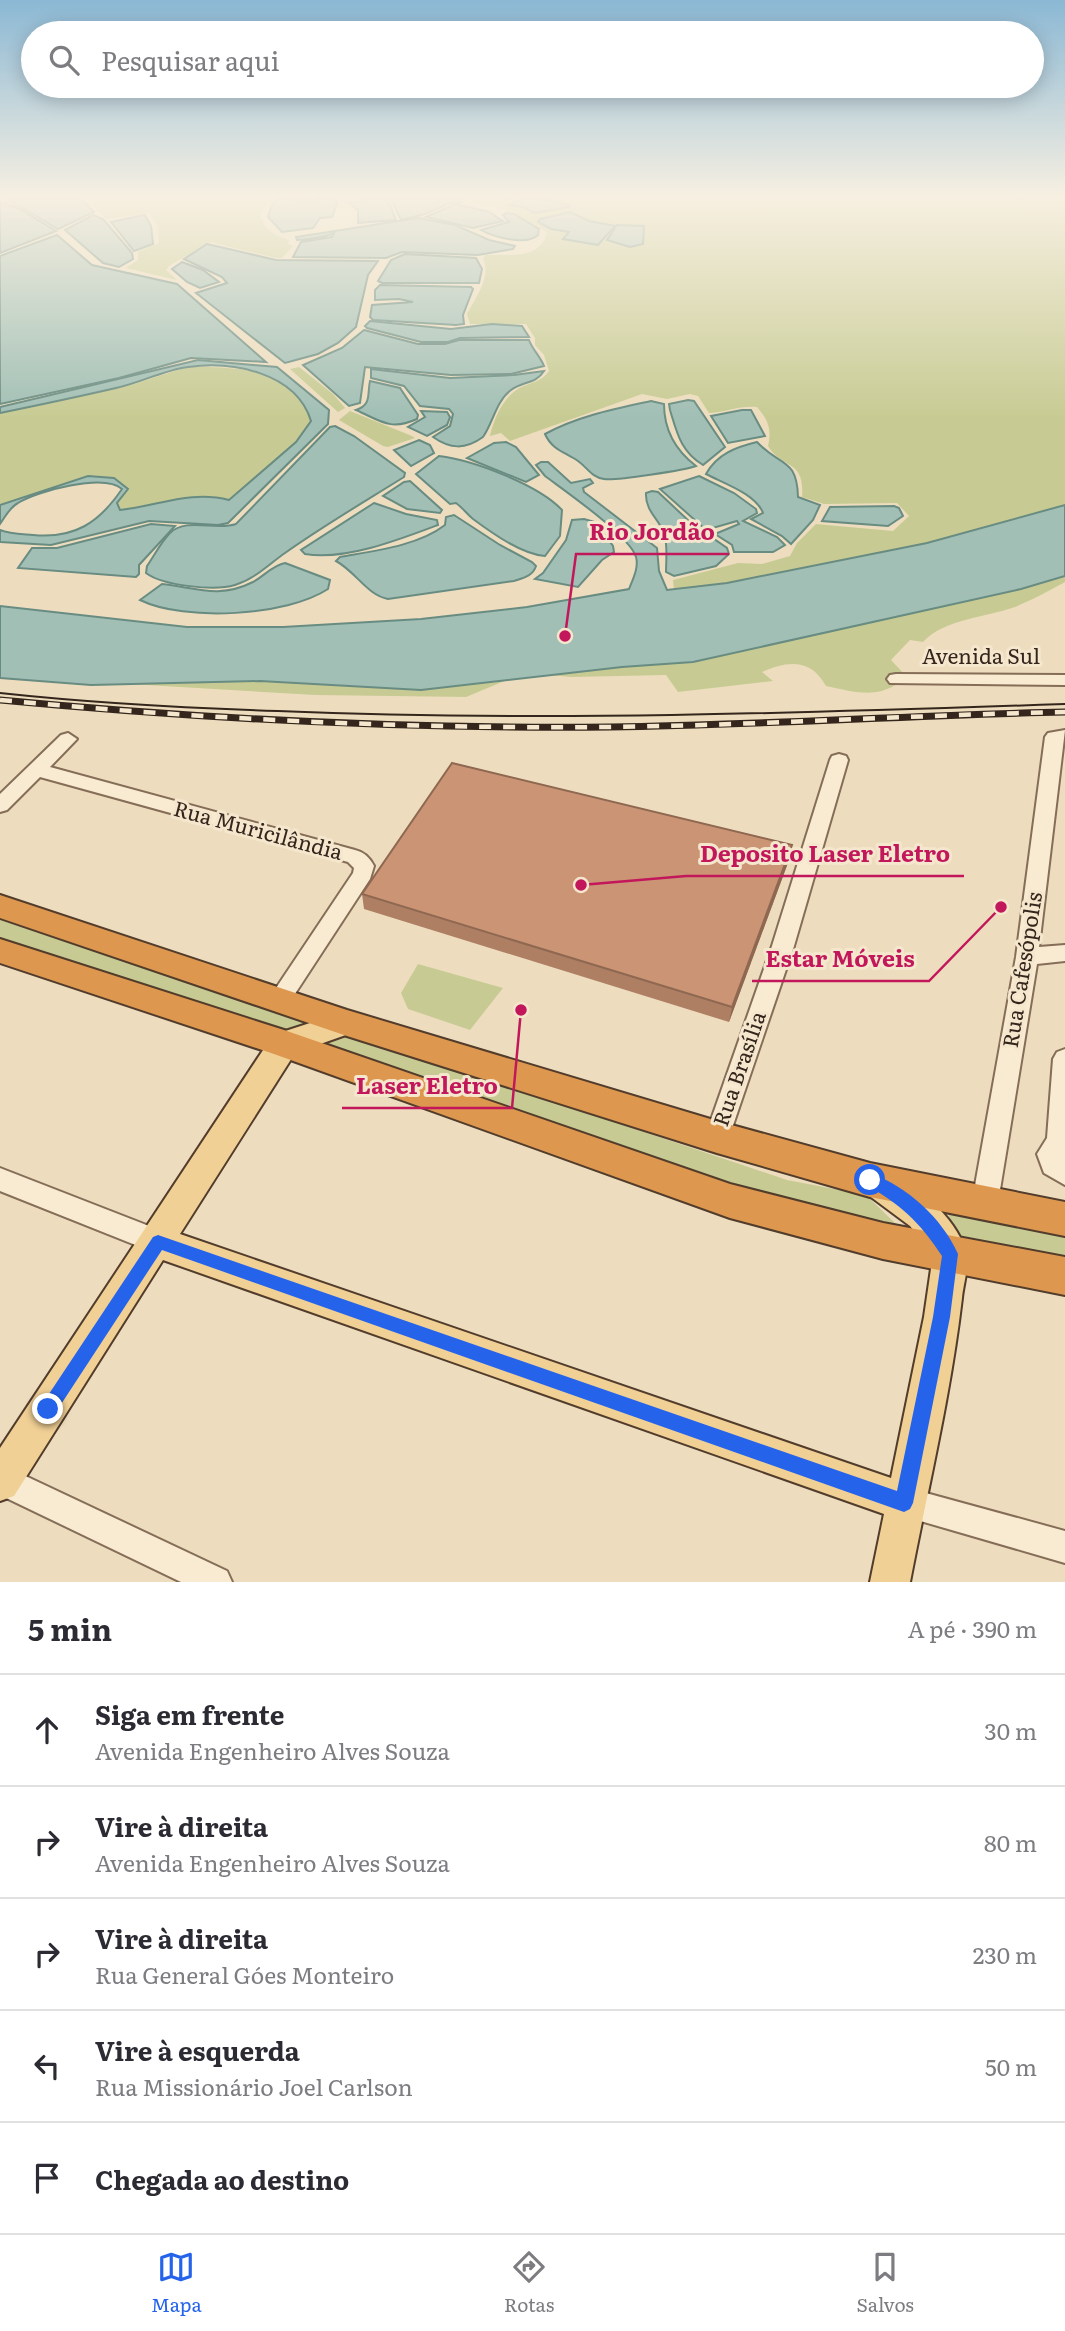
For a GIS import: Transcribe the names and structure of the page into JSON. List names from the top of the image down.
{
  "streets": {
    "street": [
      "Avenida Sul",
      "Rua Muricilândia",
      "Rua Cafesópolis",
      "Rua Brasília"
    ]
  },
  "places": [
    "Rio Jordão",
    "Deposito Laser Eletro",
    "Estar Móveis",
    "Laser Eletro"
  ],
  "page": {
    "search": "Pesquisar aqui",
    "heading": ["5 min", "A pé · 390 m"],
    "list": [
      ["Siga em frente", "Avenida Engenheiro Alves Souza", "30 m"],
      ["Vire à direita", "Avenida Engenheiro Alves Souza", "80 m"],
      ["Vire à direita", "Rua General Góes Monteiro", "230 m"],
      ["Vire à esquerda", "Rua Missionário Joel Carlson", "50 m"],
      "Chegada ao destino"
    ],
    "nav": ["Mapa", "Rotas", "Salvos"]
  }
}
